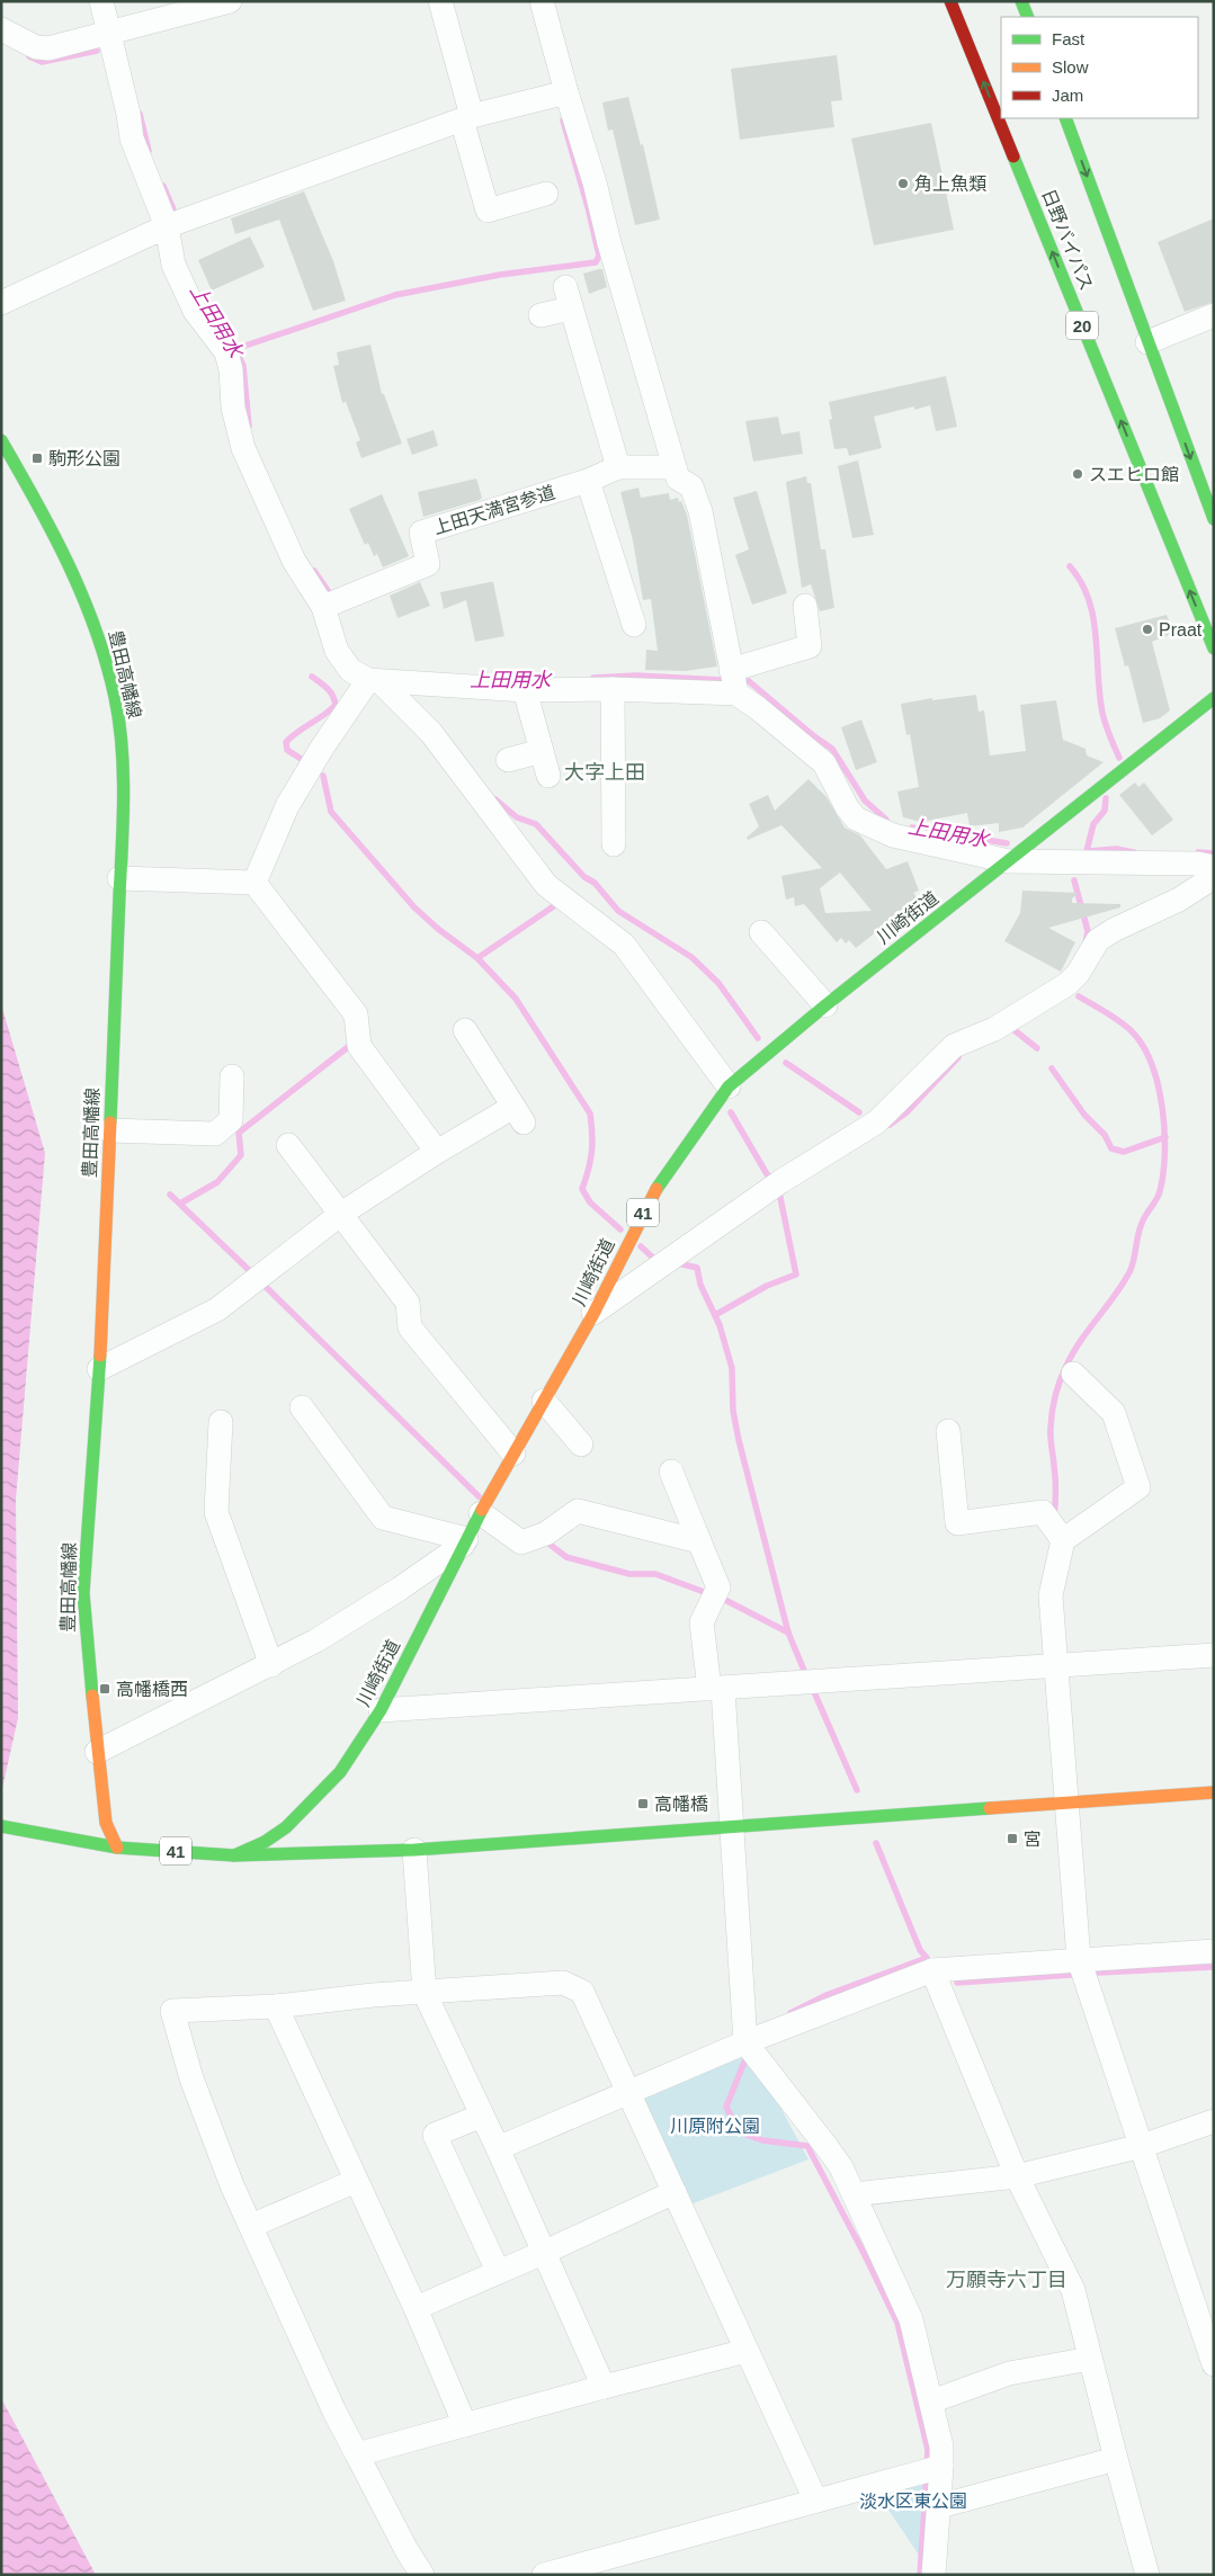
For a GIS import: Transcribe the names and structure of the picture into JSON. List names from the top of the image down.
{
  "streets": {
    "main road": [
      "日野バイパス",
      "20",
      "豊田高幡線",
      "川崎街道",
      "41"
    ],
    "street": ["上田天満宮参道"]
  },
  "crossings": [
    ["豊田高幡線", "川崎街道"],
    ["豊田高幡線", "41"],
    ["川崎街道", "41"]
  ],
  "districts": ["大字上田", "万願寺六丁目"],
  "water": ["上田用水"],
  "parks": ["川原附公園", "淡水区東公園"],
  "places": {
    "other": ["角上魚類", "スエヒロ館", "Praat"],
    "transit": [
      "駒形公園",
      "高幡橋西",
      "高幡橋",
      "宮"
    ]
  },
  "legend": ["Fast", "Slow", "Jam"]
}
